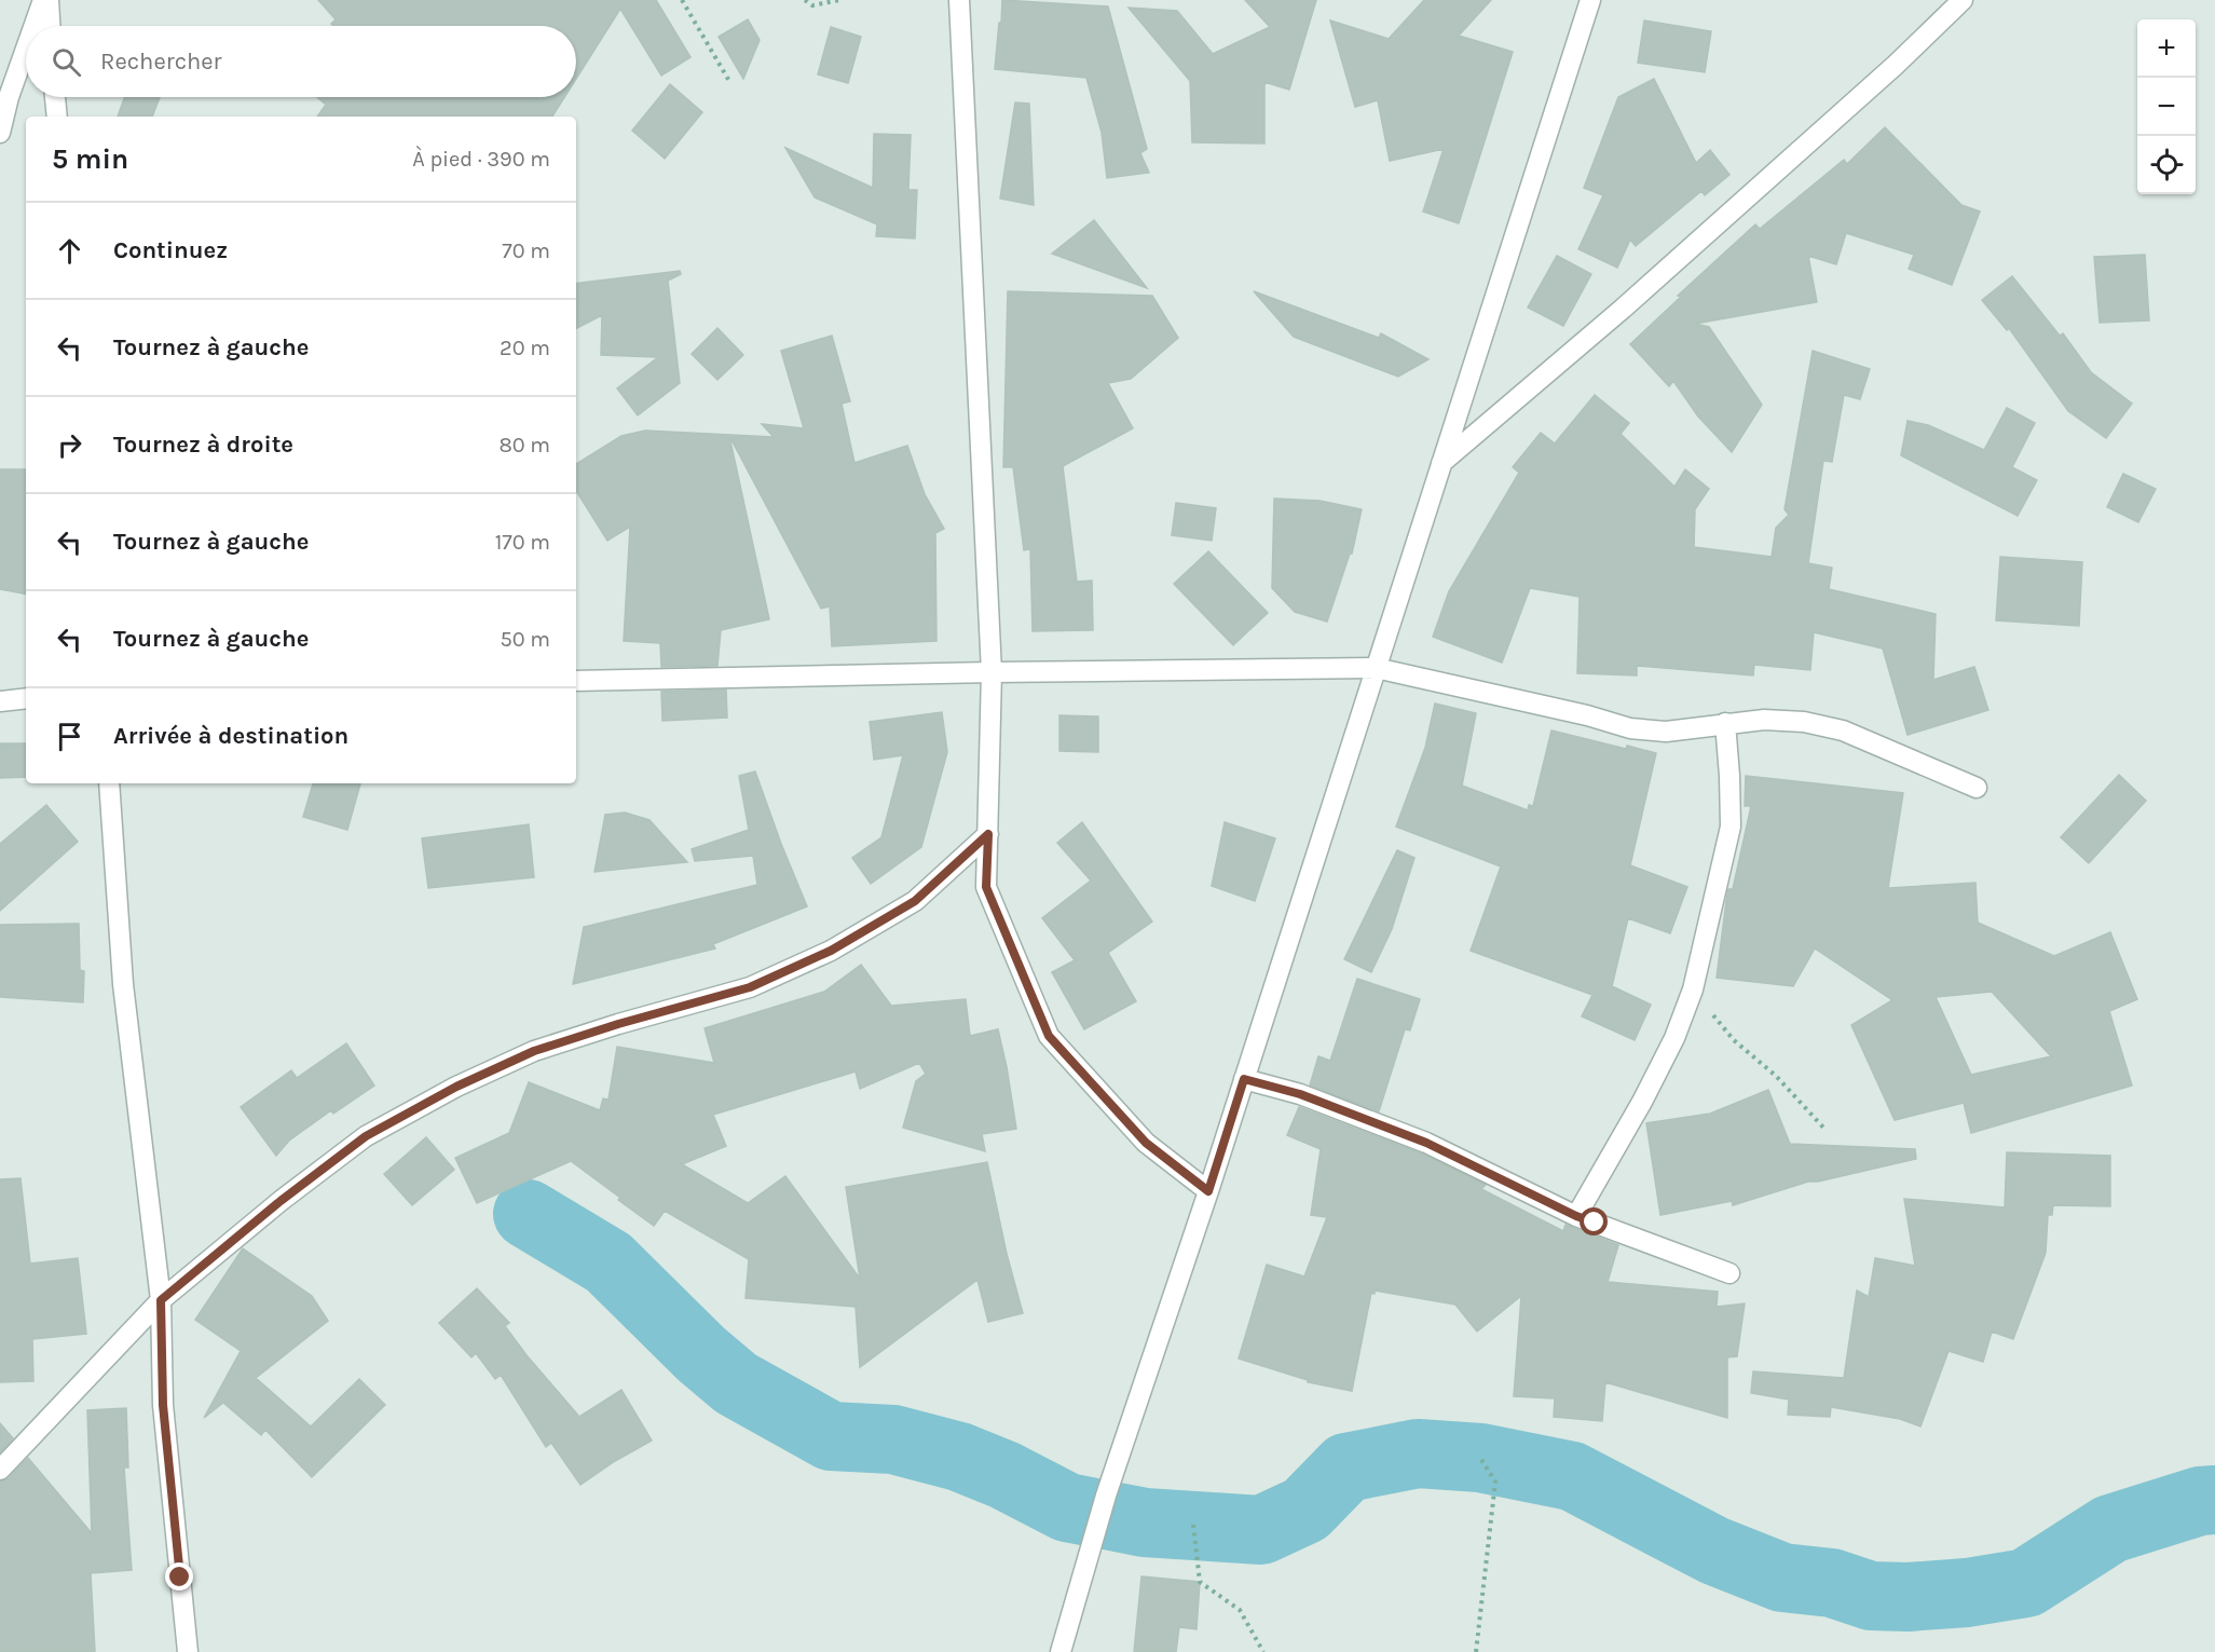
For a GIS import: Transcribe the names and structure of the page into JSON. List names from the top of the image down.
{
  "page": {
    "map_buttons": ["+", "−"],
    "search": "Rechercher",
    "heading": ["5 min", "À pied · 390 m"],
    "list": [
      ["Continuez", "70 m"],
      ["Tournez à gauche", "20 m"],
      ["Tournez à droite", "80 m"],
      ["Tournez à gauche", "170 m"],
      ["Tournez à gauche", "50 m"],
      "Arrivée à destination"
    ]
  }
}
